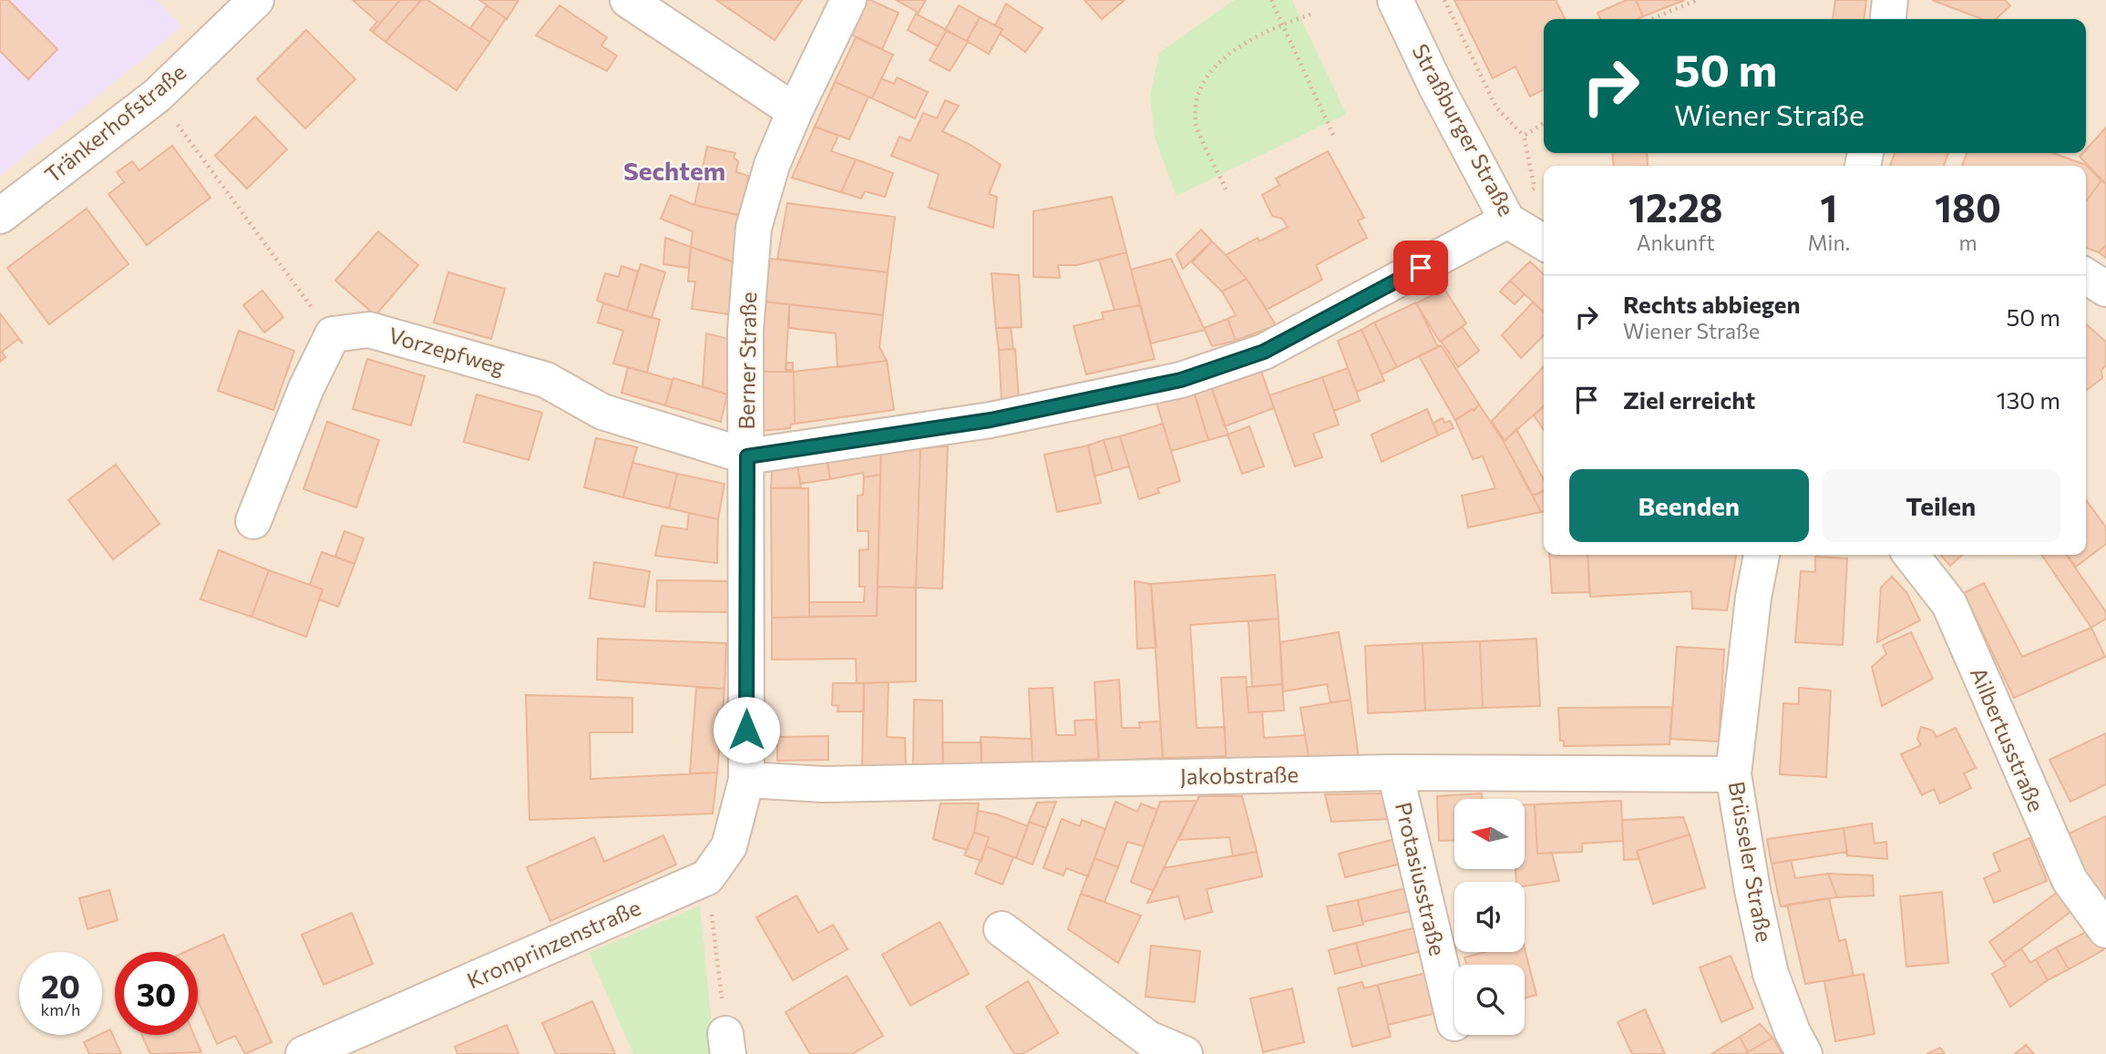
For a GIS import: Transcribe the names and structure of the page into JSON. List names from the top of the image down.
{
  "streets": {
    "street": [
      "Tränkerhofstraße",
      "Straßburger Straße",
      "Vorzepfweg",
      "Berner Straße",
      "Ailbertusstraße",
      "Jakobstraße",
      "Brüsseler Straße",
      "Protasiusstraße",
      "Kronprinzenstraße"
    ]
  },
  "crossings": [
    ["Vorzepfweg", "Berner Straße"],
    ["Berner Straße", "Jakobstraße"],
    ["Jakobstraße", "Brüsseler Straße"],
    ["Jakobstraße", "Protasiusstraße"]
  ],
  "districts": ["Sechtem"],
  "north": "left",
  "page": {
    "turn": ["50 m", "Wiener Straße"],
    "eta": [
      "12:28",
      "Ankunft",
      "1",
      "Min.",
      "180",
      "m"
    ],
    "list": [
      {
        "name": "Rechts abbiegen",
        "note": "Wiener Straße",
        "value": "50 m"
      },
      {
        "name": "Ziel erreicht",
        "value": "130 m"
      }
    ],
    "buttons": ["Beenden", "Teilen"],
    "speed": "20 km/h",
    "limit": "30"
  }
}
